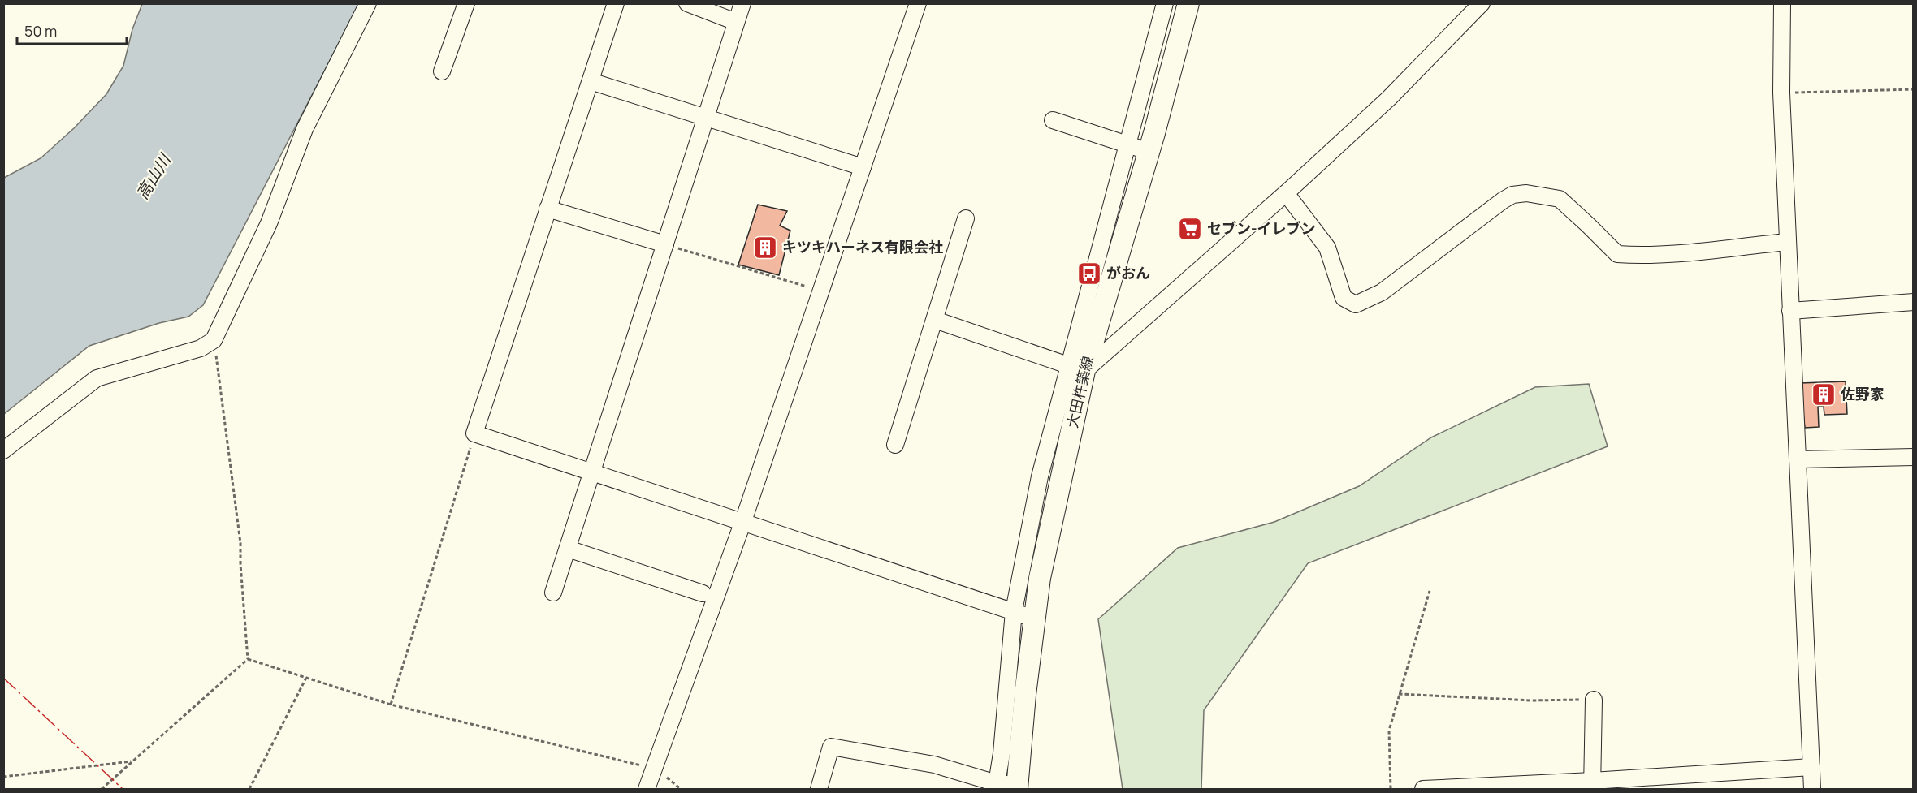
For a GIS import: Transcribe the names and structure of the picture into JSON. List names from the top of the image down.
{
  "streets": {
    "main road": ["大田杵築線"]
  },
  "water": ["高山川"],
  "places": {
    "supermarket": ["セブン-イレブン"],
    "building": ["キツキハーネス有限会社", "佐野家"],
    "bus stop": ["がおん"]
  },
  "scale_bar": "50 m"
}
